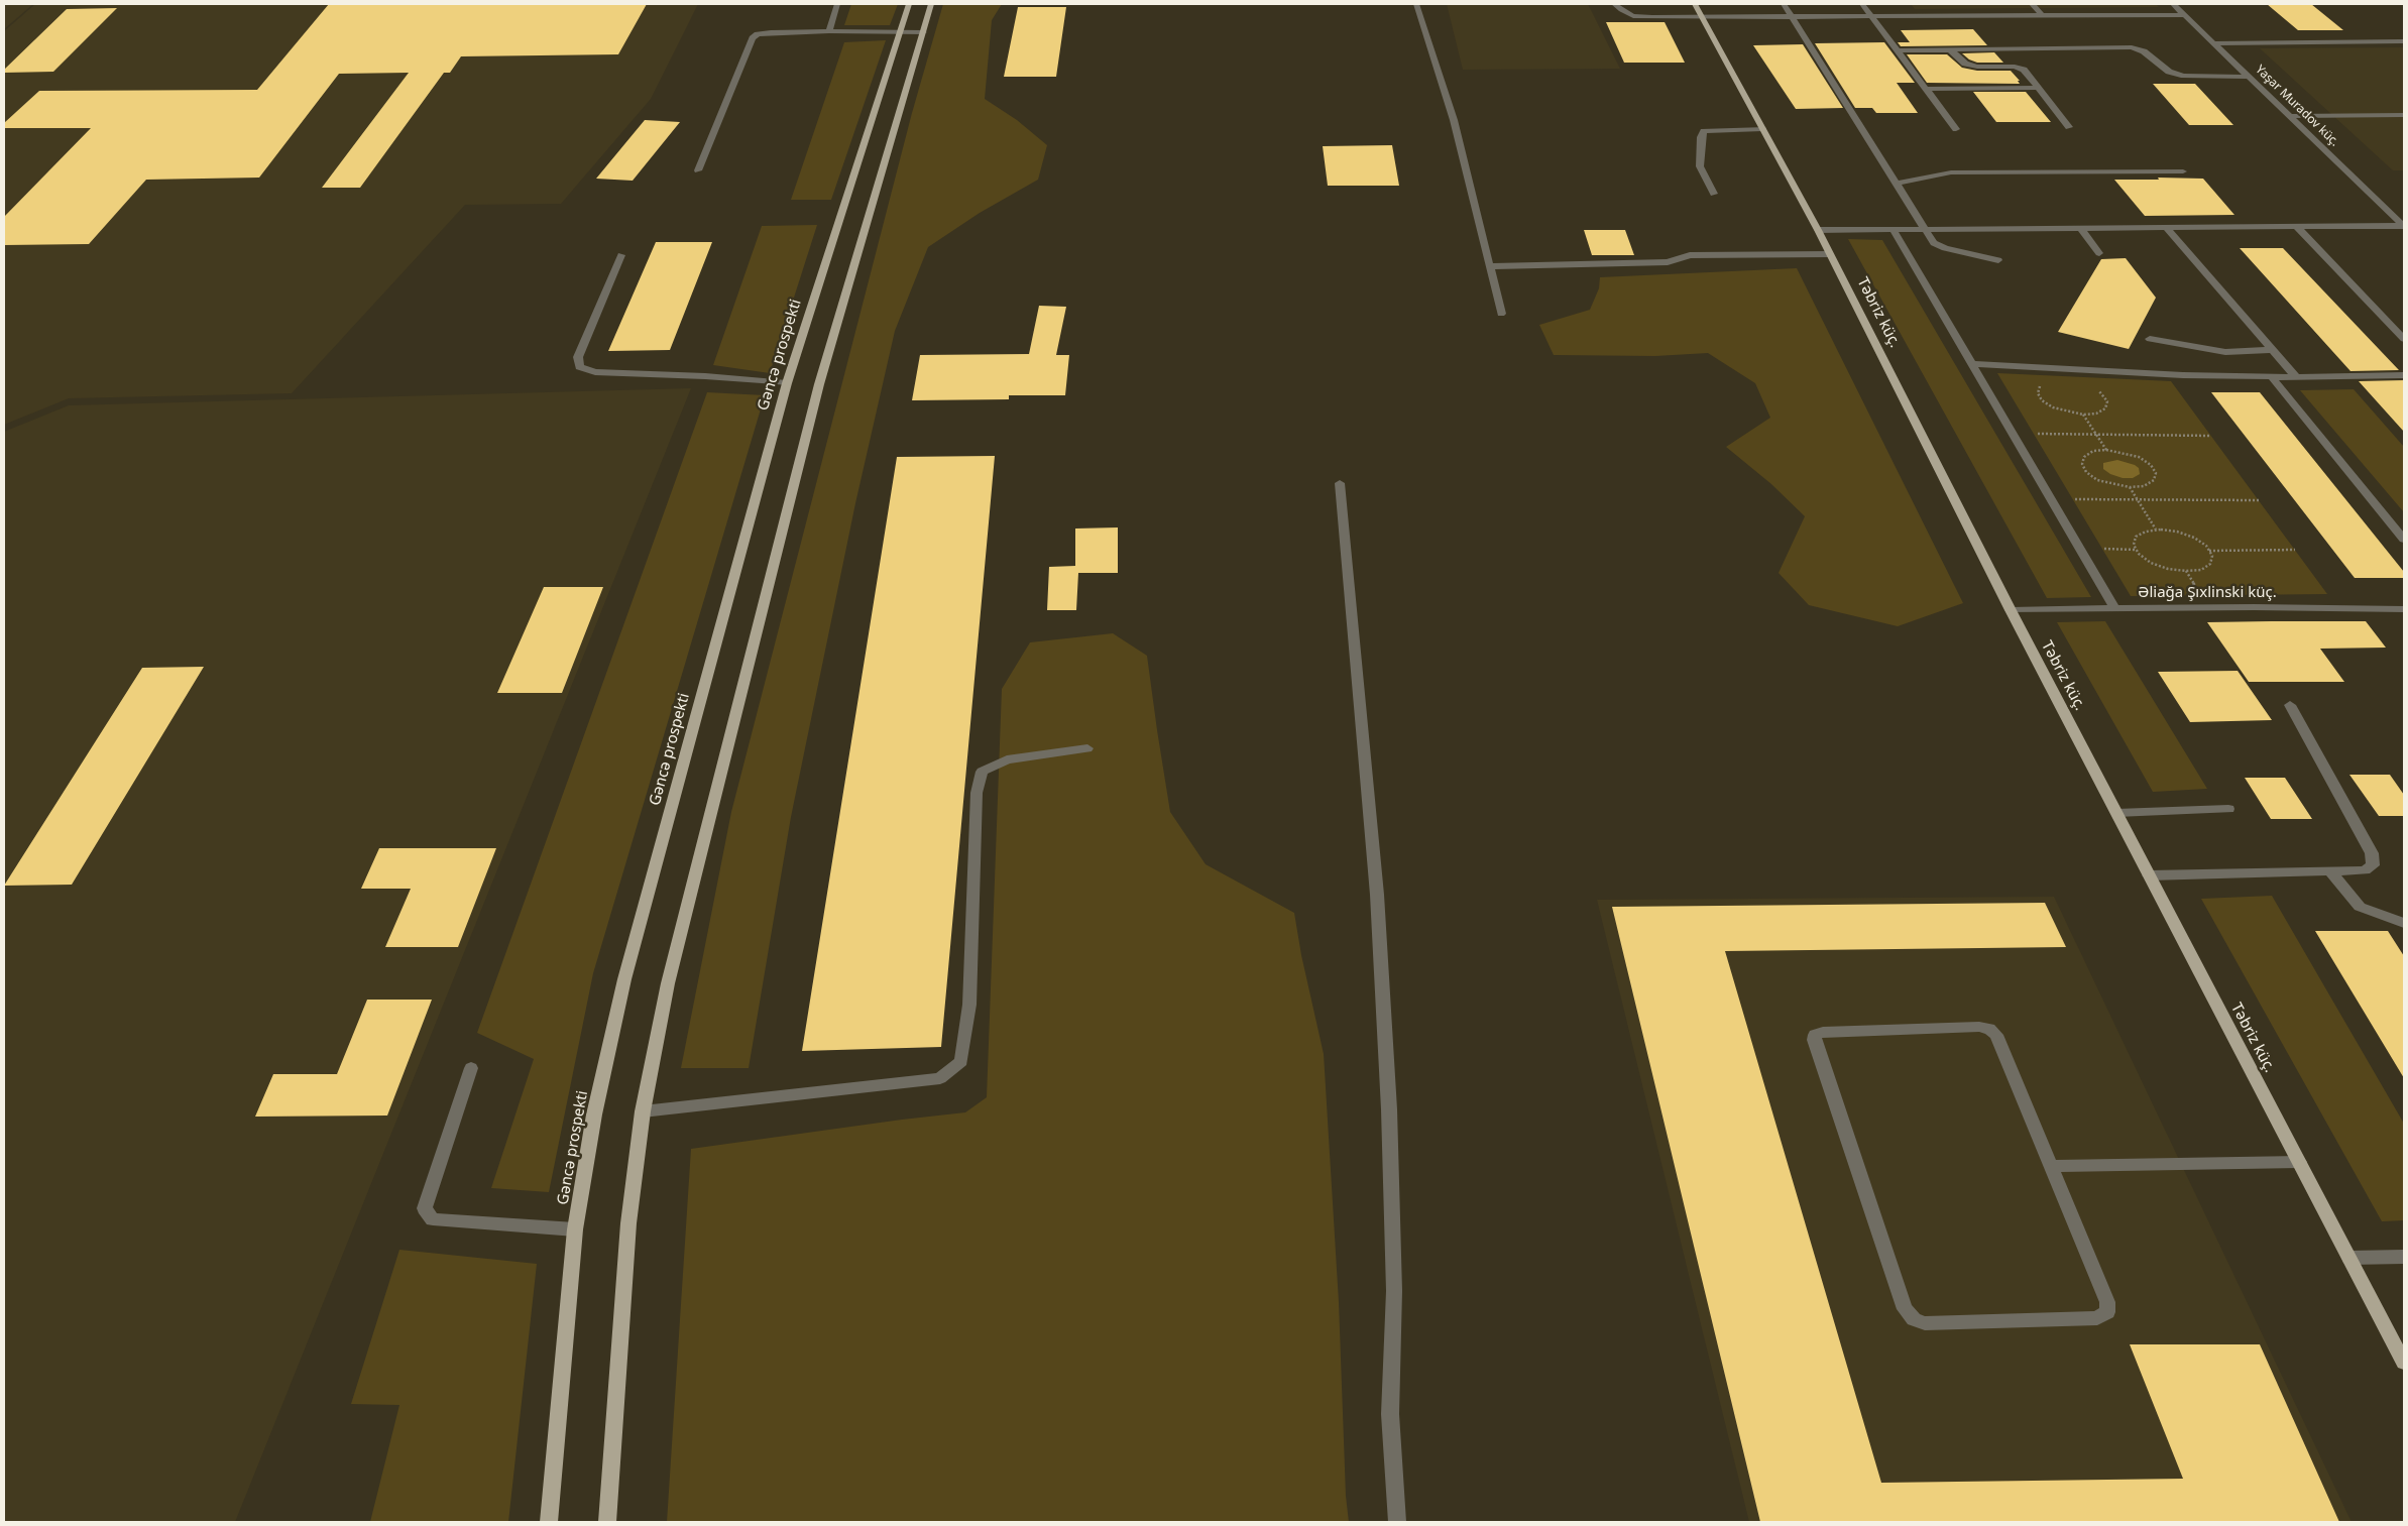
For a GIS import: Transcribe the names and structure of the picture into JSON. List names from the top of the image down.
{
  "streets": {
    "main road": ["Təbriz küç.", "Gəncə prospekti"],
    "street": ["Yaşar Muradov küç.", "Əliağa Şıxlinski küç."]
  },
  "crossings": [
    ["Təbriz küç.", "Əliağa Şıxlinski küç."]
  ]
}
